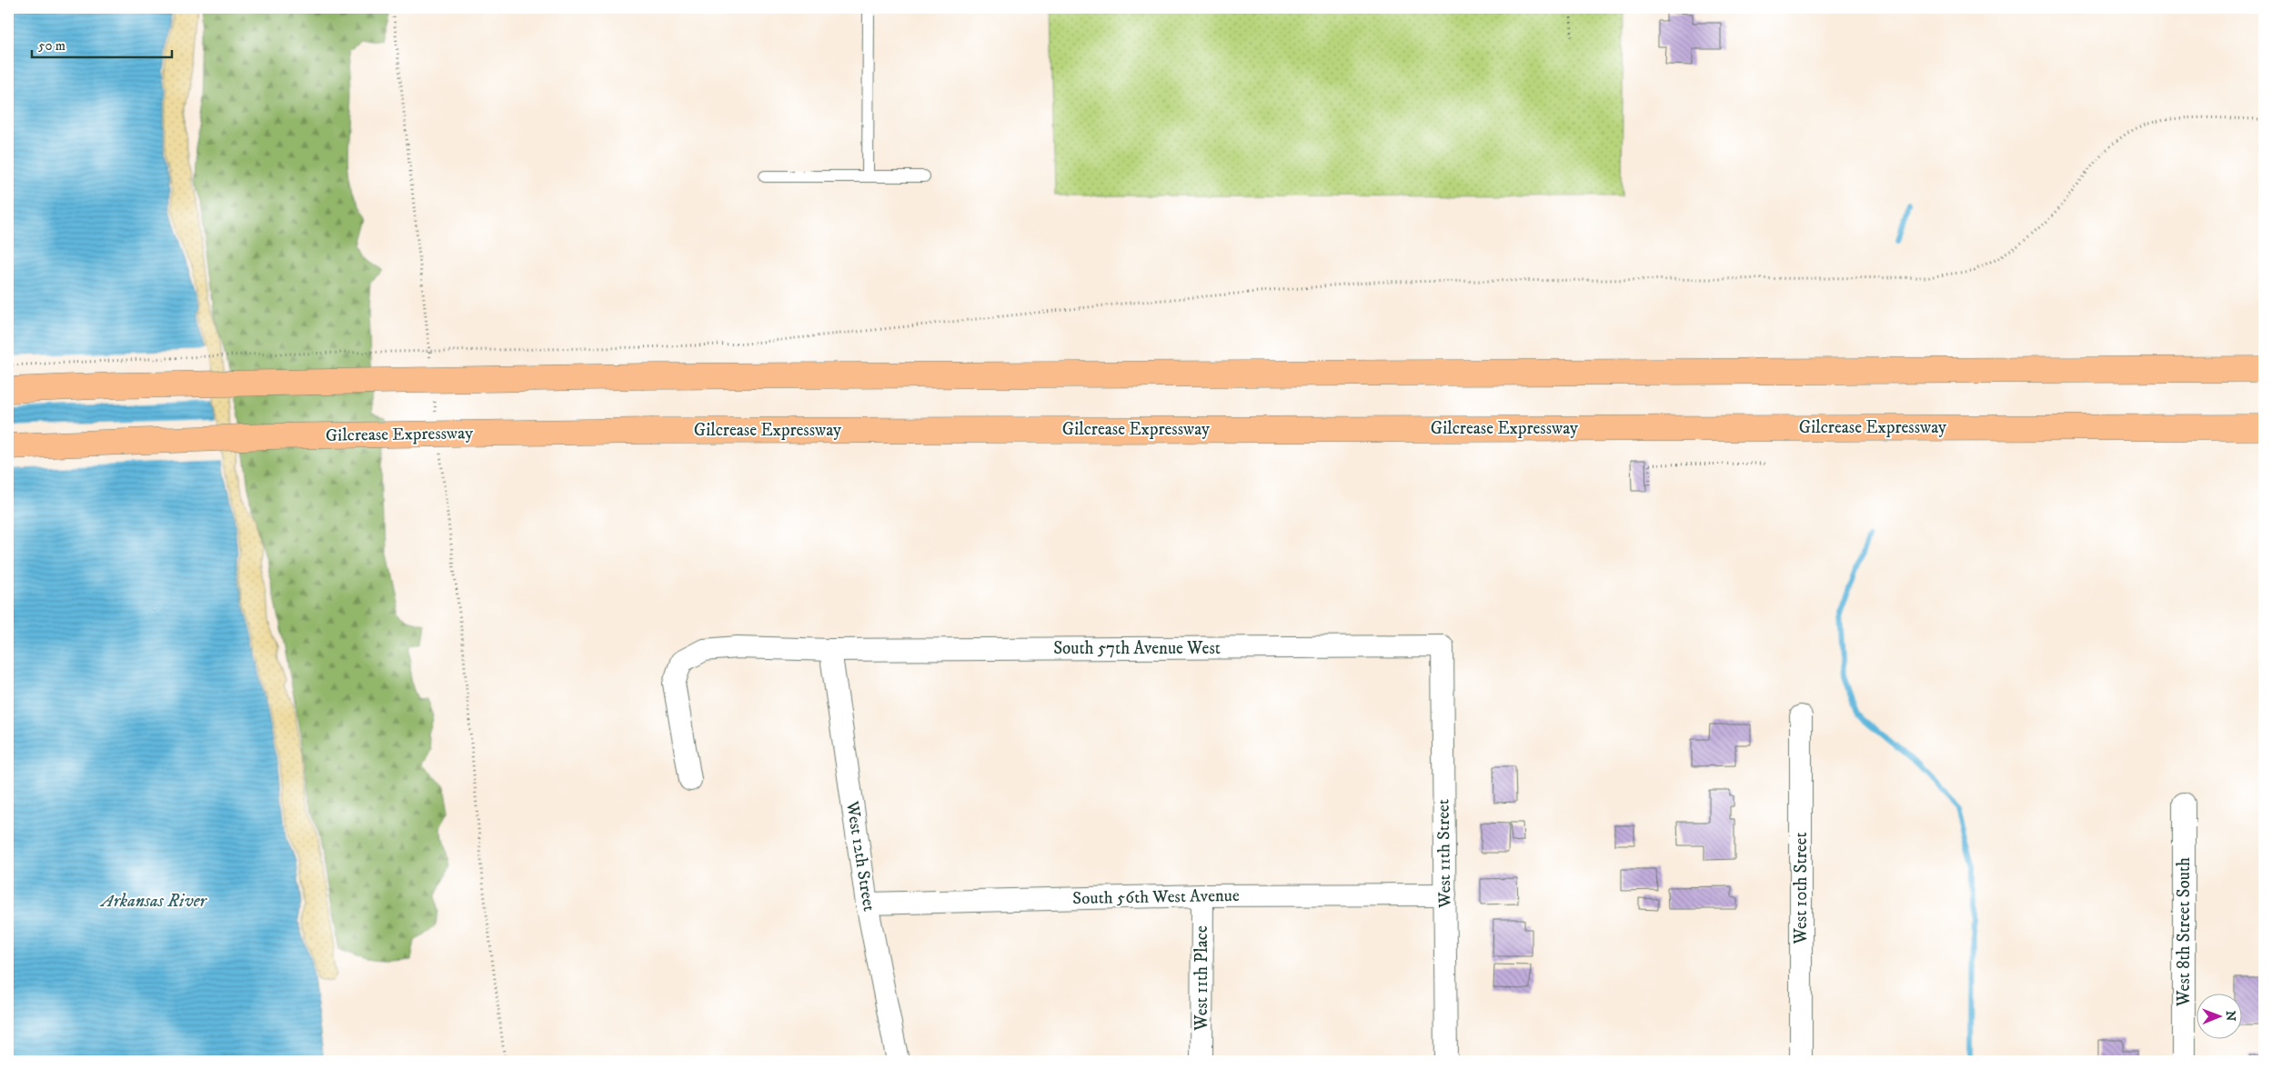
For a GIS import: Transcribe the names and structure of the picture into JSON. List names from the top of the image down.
{
  "streets": {
    "highway": ["Gilcrease Expressway"],
    "street": [
      "South 57th Avenue West",
      "West 11th Street",
      "West 12th Street",
      "West 10th Street",
      "South 56th West Avenue",
      "West 8th Street South",
      "West 11th Place"
    ]
  },
  "crossings": [
    ["South 57th Avenue West", "West 11th Street"],
    ["South 57th Avenue West", "West 12th Street"],
    ["West 11th Street", "South 56th West Avenue"],
    ["West 12th Street", "South 56th West Avenue"],
    ["South 56th West Avenue", "West 11th Place"]
  ],
  "water": ["Arkansas River"],
  "scale_bar": "50 m",
  "north": "right"
}
